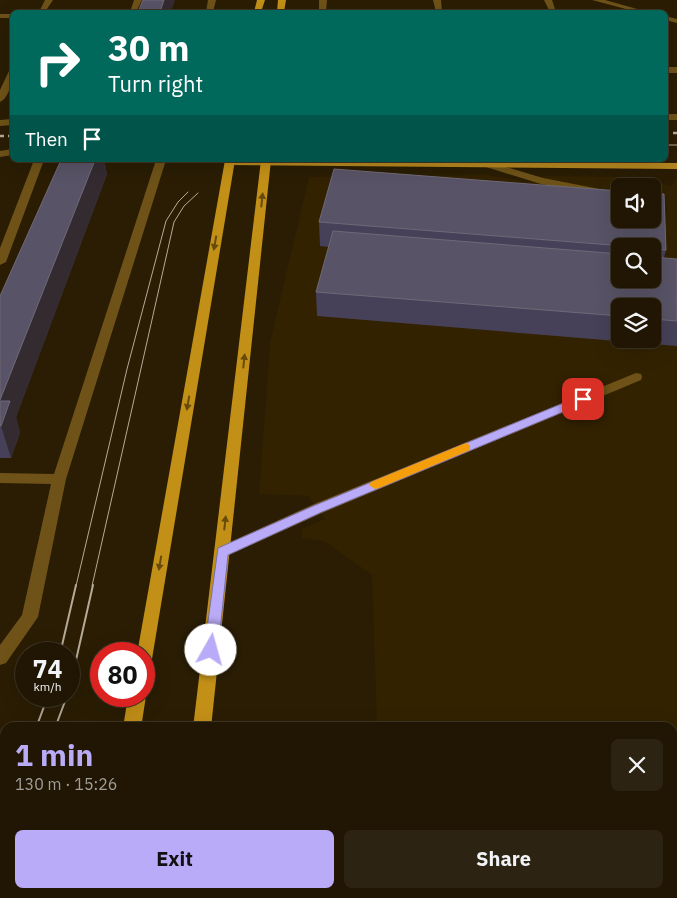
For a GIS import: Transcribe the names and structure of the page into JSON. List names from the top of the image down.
{
  "page": {
    "turn": ["30 m", "Turn right"],
    "then": "Then",
    "speed": "74 km/h",
    "limit": "80",
    "heading": ["1 min", "130 m · 15:26"],
    "buttons": ["Exit", "Share"]
  }
}
